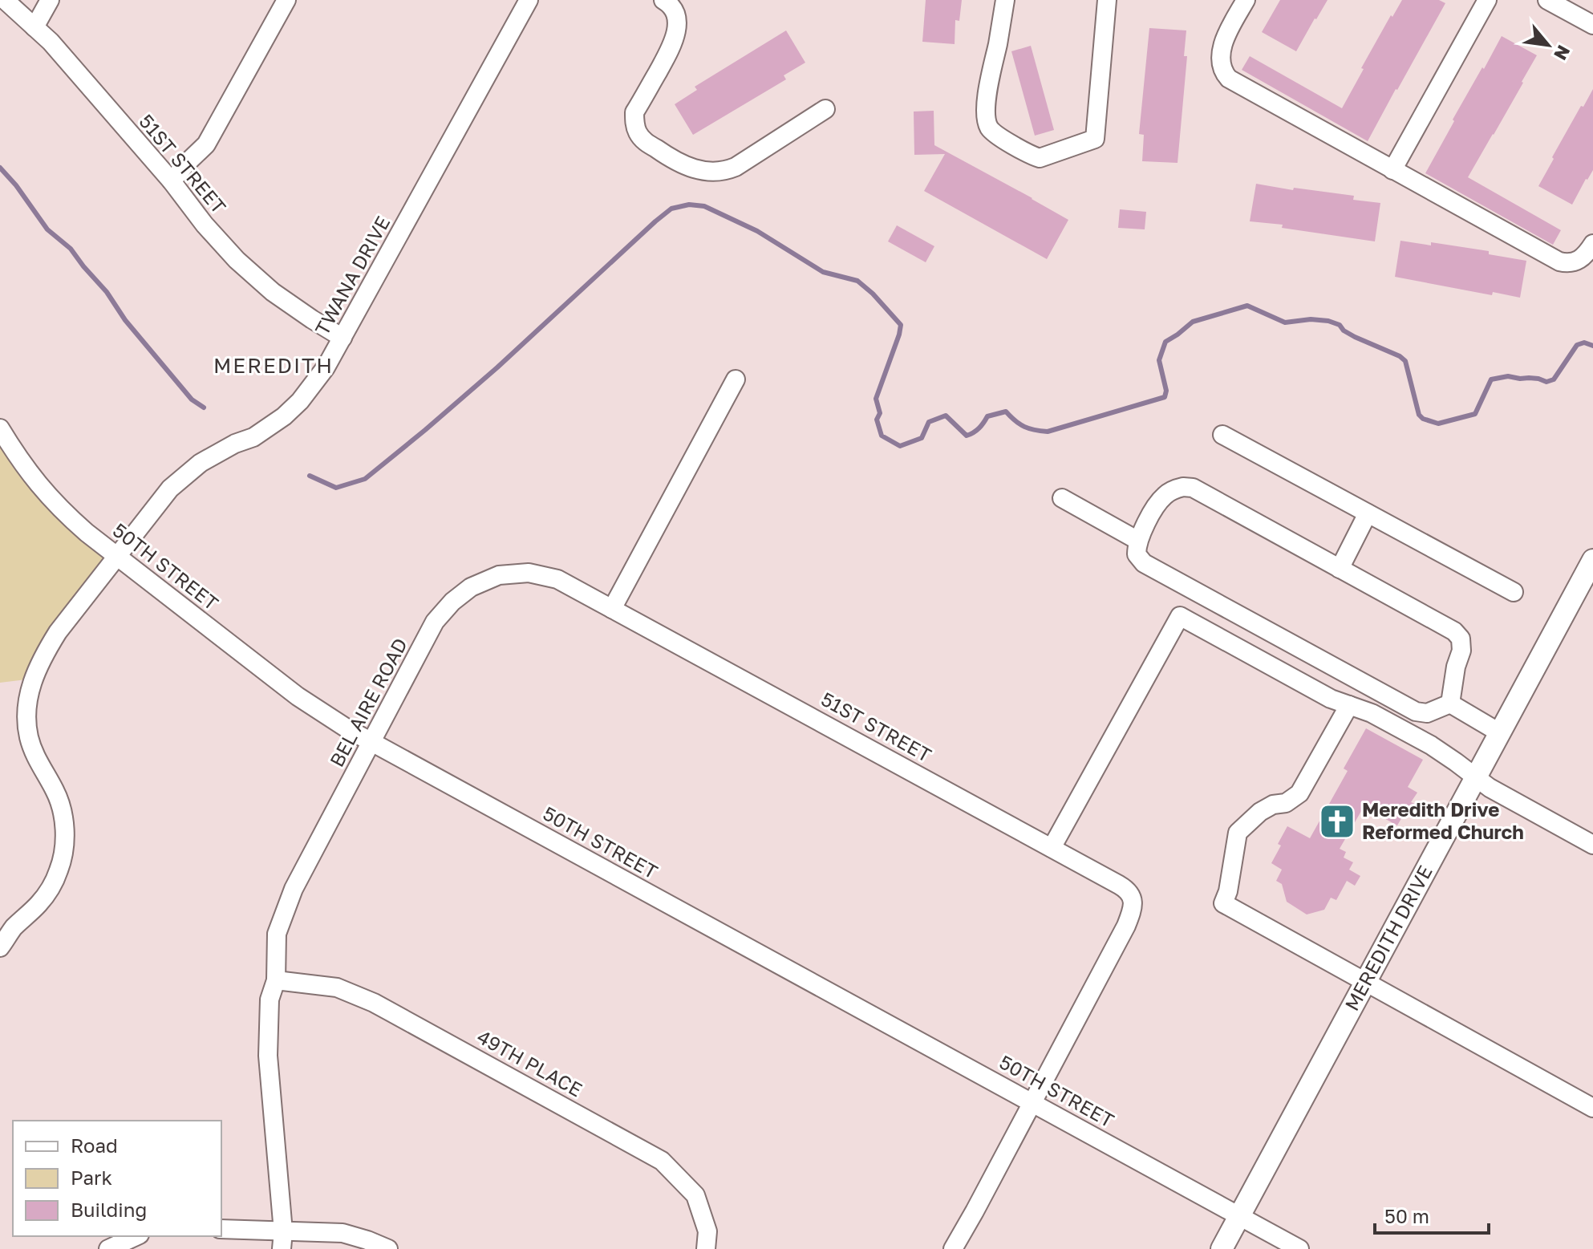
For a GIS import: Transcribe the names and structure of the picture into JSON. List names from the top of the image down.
{
  "streets": {
    "main road": ["MEREDITH DRIVE"],
    "street": [
      "51ST STREET",
      "TWANA DRIVE",
      "50TH STREET",
      "BEL AIRE ROAD",
      "49TH PLACE"
    ]
  },
  "crossings": [
    ["51ST STREET", "TWANA DRIVE"],
    ["51ST STREET", "50TH STREET"],
    ["51ST STREET", "BEL AIRE ROAD"],
    ["TWANA DRIVE", "50TH STREET"],
    ["50TH STREET", "BEL AIRE ROAD"],
    ["50TH STREET", "MEREDITH DRIVE"],
    ["BEL AIRE ROAD", "49TH PLACE"]
  ],
  "districts": ["MEREDITH"],
  "places": {
    "church": ["Meredith Drive Reformed Church"]
  },
  "legend": ["Road", "Park", "Building"],
  "scale_bar": "50 m",
  "north": "bottom right"
}
